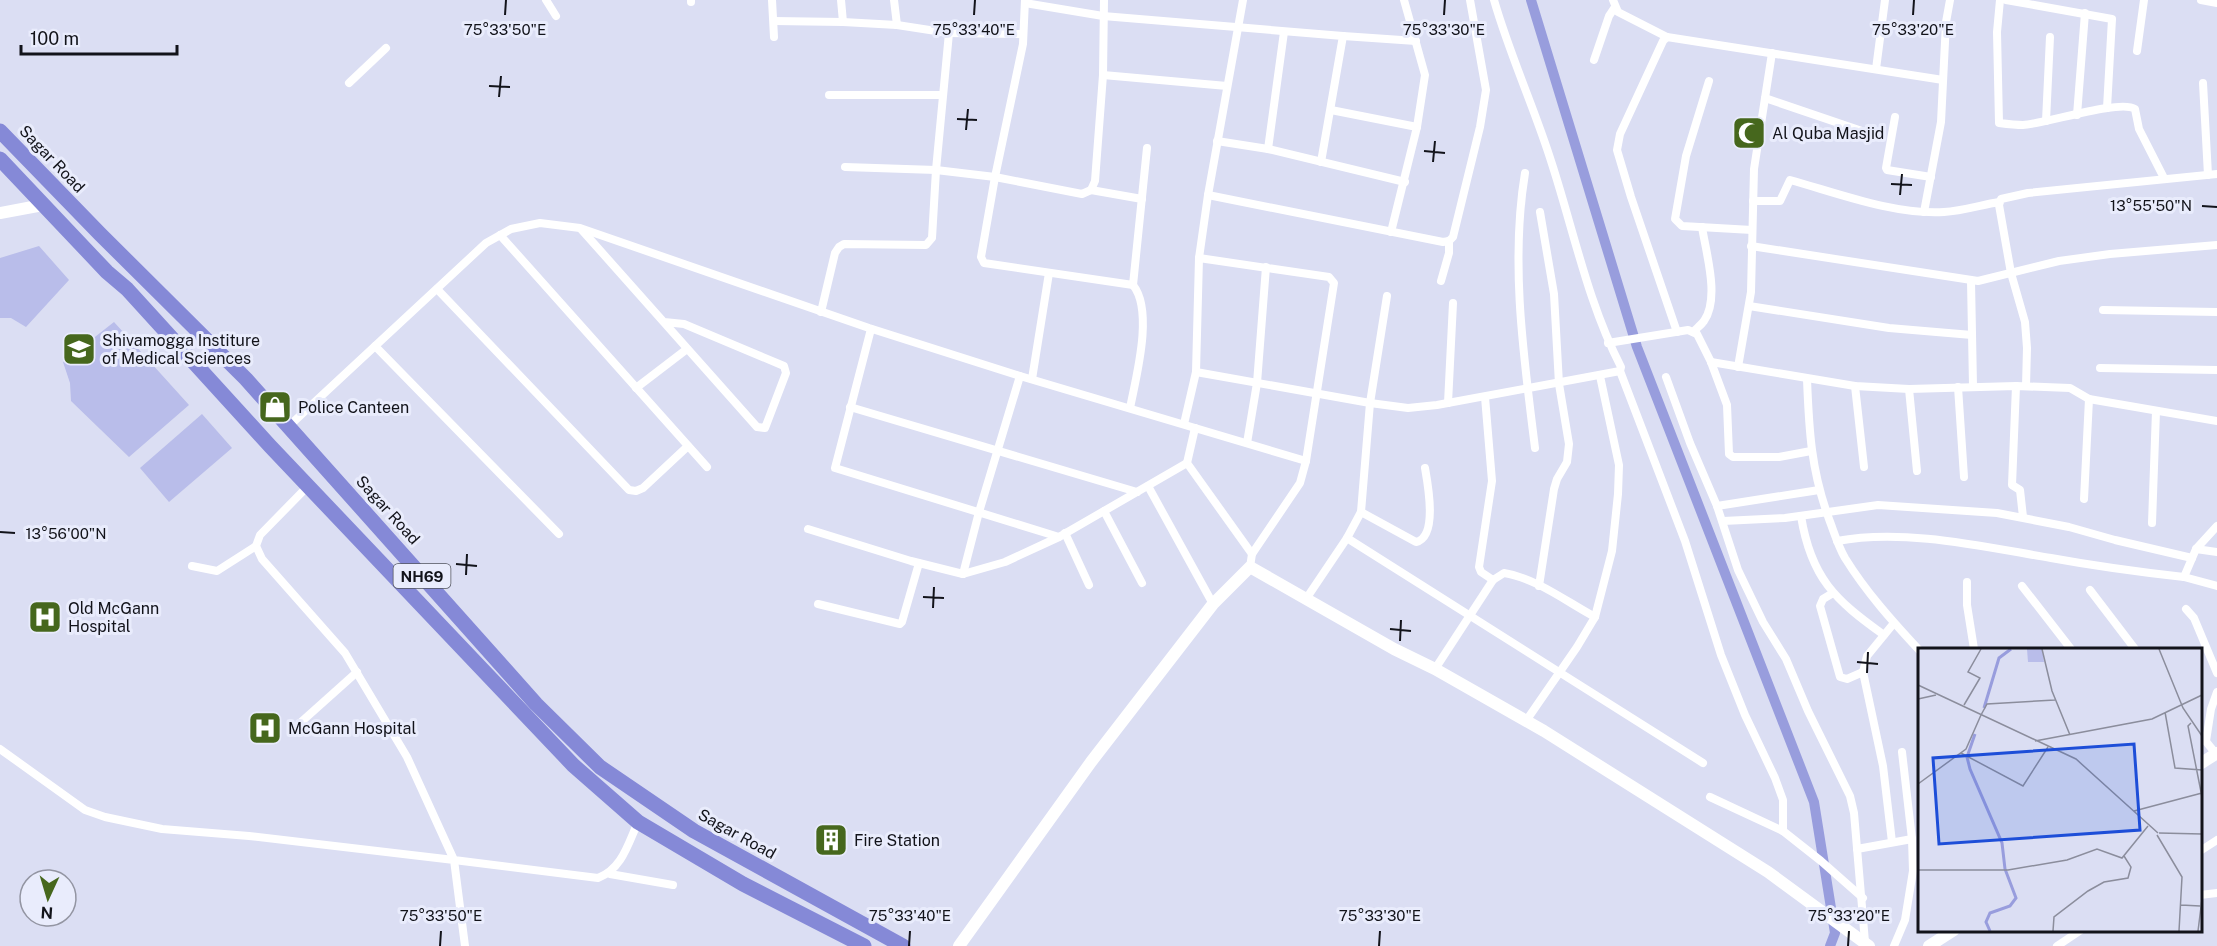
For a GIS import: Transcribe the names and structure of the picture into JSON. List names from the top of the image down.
{
  "streets": {
    "highway": ["Sagar Road", "NH69"]
  },
  "places": {
    "mosque": ["Al Quba Masjid"],
    "school or university": ["Shivamogga Institure of Medical Sciences"],
    "shop": ["Police Canteen"],
    "hospital": ["Old McGann Hospital", "McGann Hospital"],
    "building": ["Fire Station"]
  },
  "scale_bar": "100 m",
  "north": "bottom",
  "coordinates": [
    "75°33'50\"E",
    "75°33'40\"E",
    "75°33'30\"E",
    "75°33'20\"E",
    "13°55'50\"N",
    "13°56'00\"N"
  ]
}
